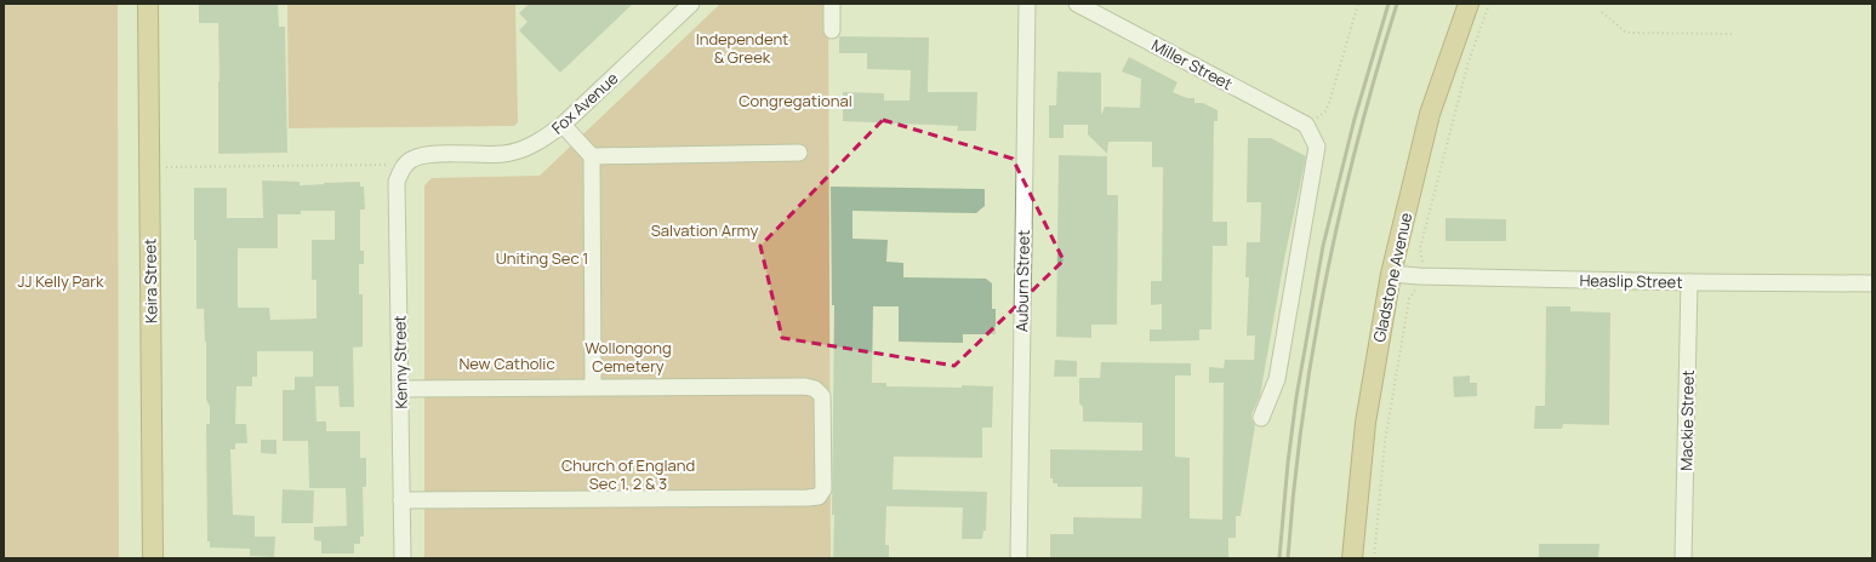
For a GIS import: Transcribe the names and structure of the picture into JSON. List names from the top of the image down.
{
  "streets": {
    "main road": ["Gladstone Avenue", "Keira Street"],
    "street": [
      "Miller Street",
      "Fox Avenue",
      "Auburn Street",
      "Heaslip Street",
      "Kenny Street",
      "Mackie Street"
    ]
  },
  "crossings": [
    ["Fox Avenue", "Kenny Street"],
    ["Gladstone Avenue", "Heaslip Street"],
    ["Heaslip Street", "Mackie Street"]
  ],
  "parks": [
    "Independent & Greek",
    "Congregational",
    "Salvation Army",
    "Uniting Sec 1",
    "JJ Kelly Park",
    "Wollongong Cemetery",
    "New Catholic",
    "Church of England Sec 1, 2 & 3"
  ]
}
